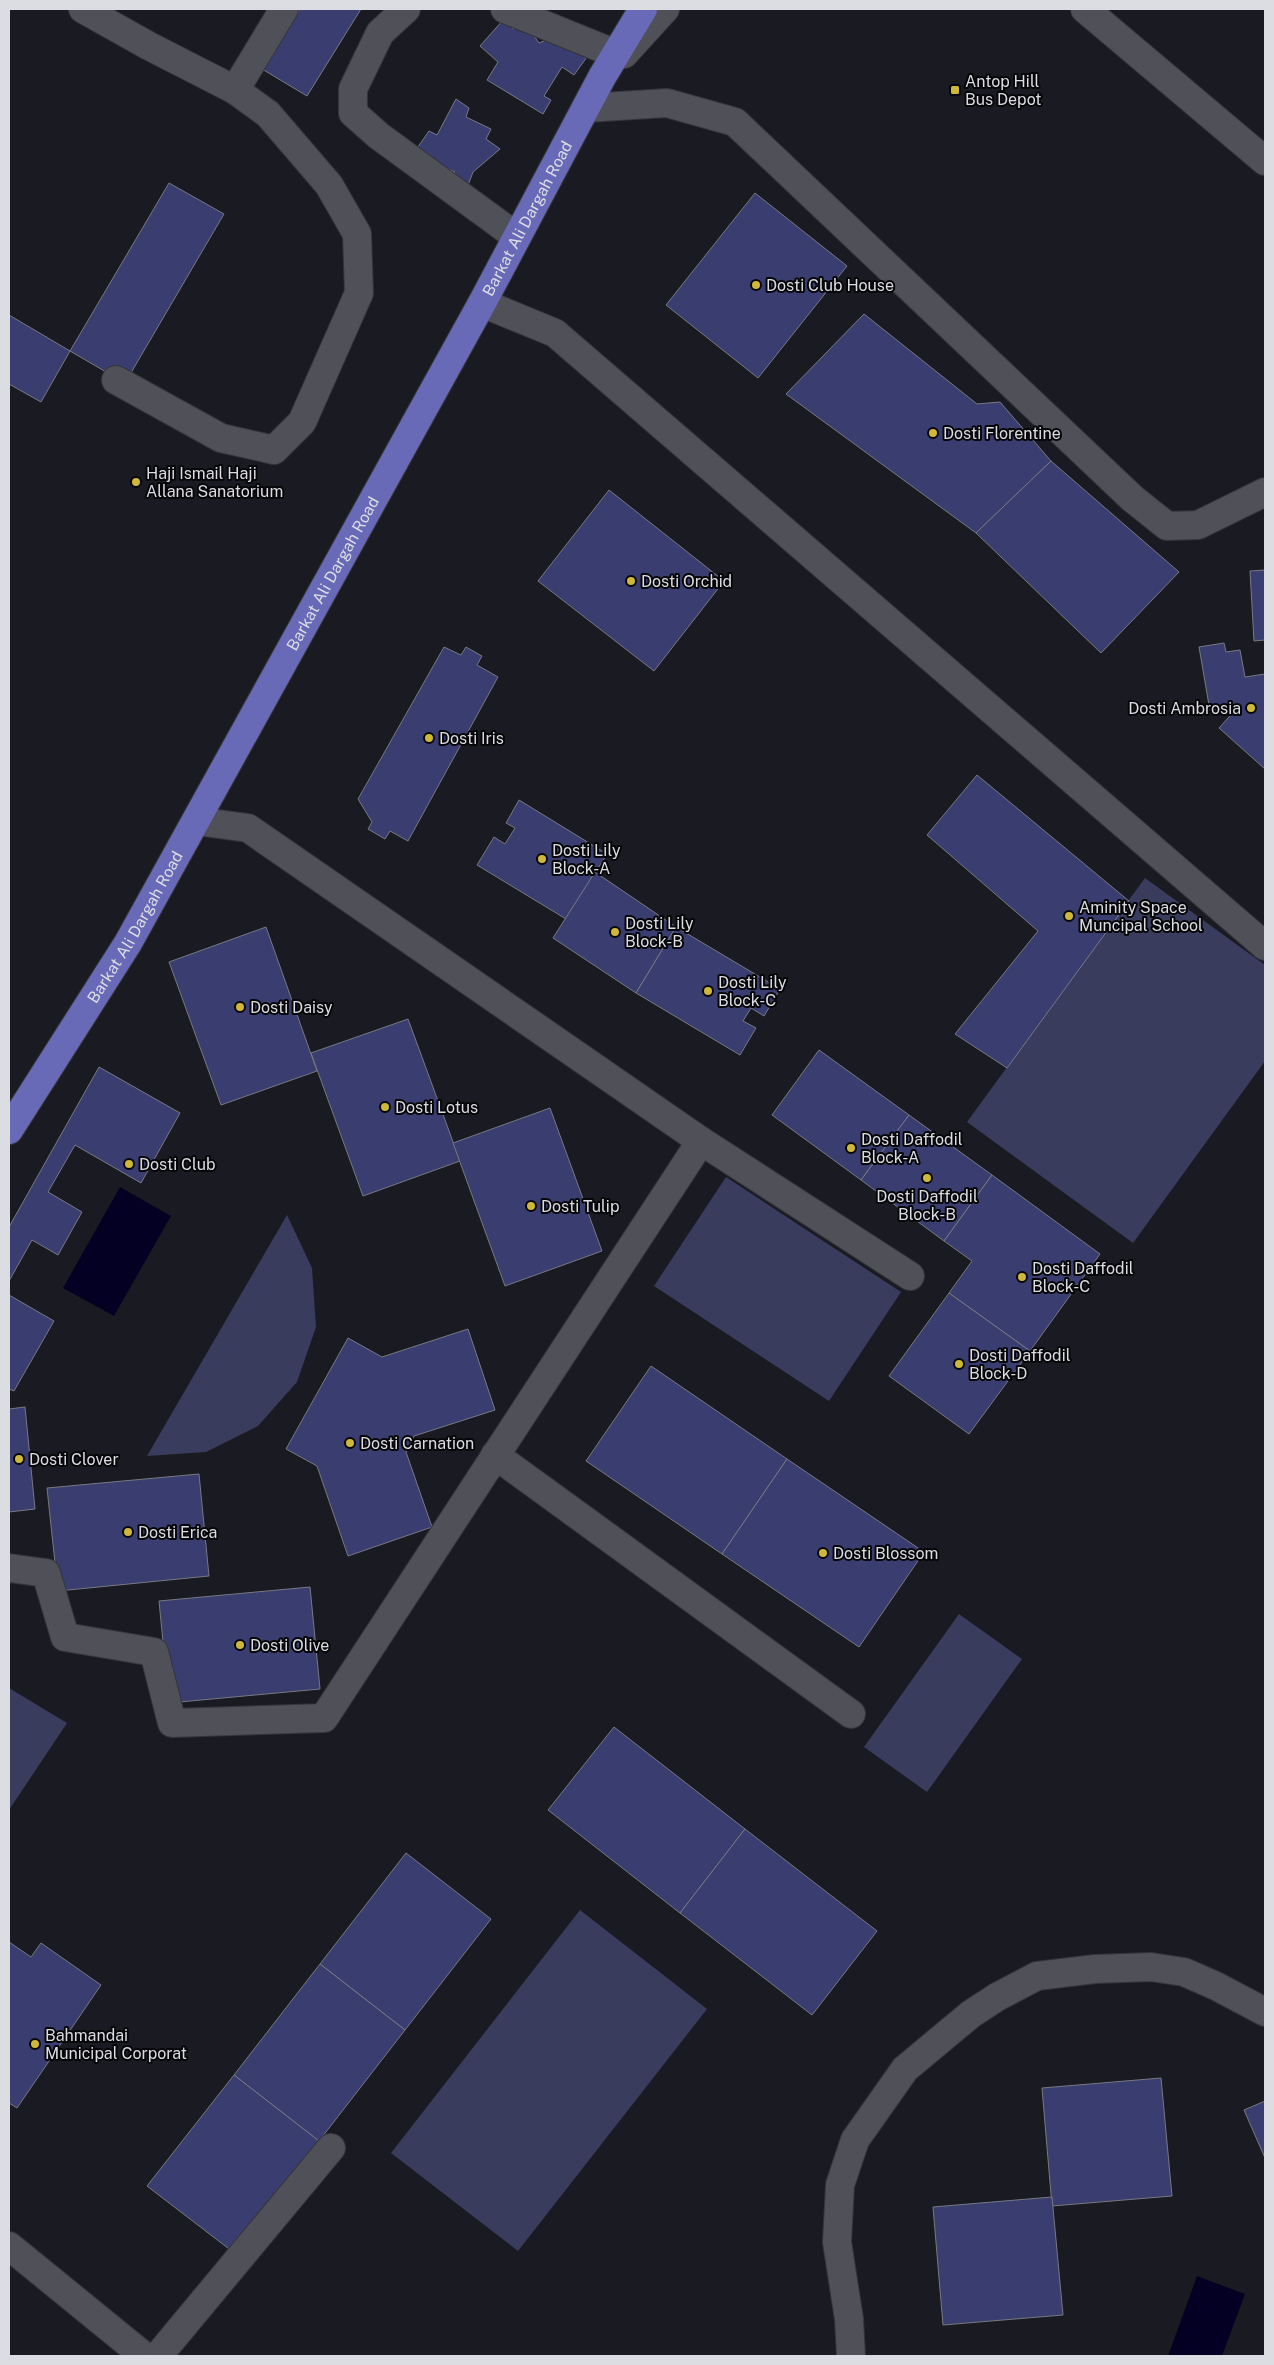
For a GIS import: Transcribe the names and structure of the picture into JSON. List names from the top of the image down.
{
  "streets": {
    "main road": ["Barkat Ali Dargah Road"]
  },
  "places": {
    "transit": ["Antop Hill Bus Depot"],
    "other": [
      "Dosti Club House",
      "Dosti Florentine",
      "Haji Ismail Haji Allana Sanatorium",
      "Dosti Orchid",
      "Dosti Ambrosia",
      "Dosti Iris",
      "Dosti Lily Block-A",
      "Aminity Space Muncipal School",
      "Dosti Lily Block-B",
      "Dosti Lily Block-C",
      "Dosti Daisy",
      "Dosti Lotus",
      "Dosti Daffodil Block-A",
      "Dosti Club",
      "Dosti Daffodil Block-B",
      "Dosti Tulip",
      "Dosti Daffodil Block-C",
      "Dosti Daffodil Block-D",
      "Dosti Carnation",
      "Dosti Clover",
      "Dosti Erica",
      "Dosti Blossom",
      "Dosti Olive",
      "Bahmandai Municipal Corporat"
    ]
  }
}
